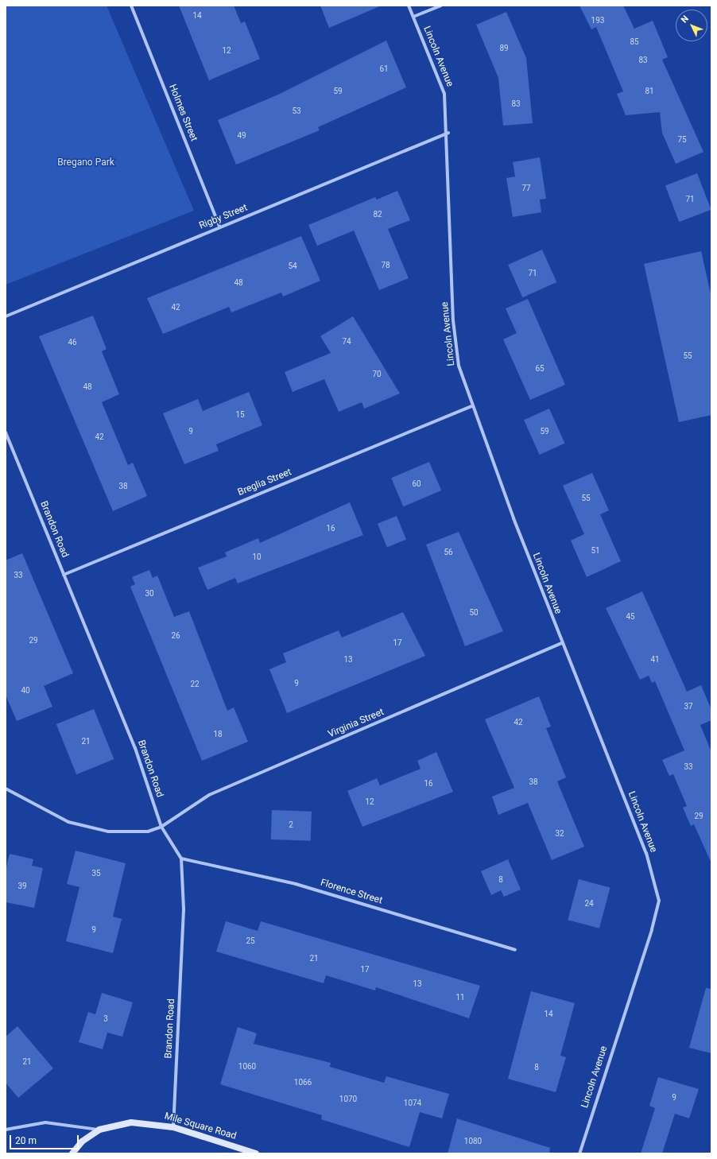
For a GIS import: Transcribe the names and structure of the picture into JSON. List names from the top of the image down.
{
  "streets": {
    "street": [
      "Lincoln Avenue",
      "Holmes Street",
      "Rigby Street",
      "Breglia Street",
      "Brandon Road",
      "Virginia Street",
      "Florence Street",
      "Mile Square Road"
    ]
  },
  "crossings": [
    ["Lincoln Avenue", "Rigby Street"],
    ["Lincoln Avenue", "Breglia Street"],
    ["Lincoln Avenue", "Virginia Street"],
    ["Holmes Street", "Rigby Street"],
    ["Breglia Street", "Brandon Road"],
    ["Brandon Road", "Virginia Street"],
    ["Brandon Road", "Florence Street"],
    ["Brandon Road", "Mile Square Road"]
  ],
  "parks": ["Bregano Park"],
  "house_numbers": [
    "14",
    "193",
    "85",
    "89",
    "12",
    "83",
    "61",
    "59",
    "81",
    "83",
    "53",
    "49",
    "75",
    "77",
    "71",
    "82",
    "78",
    "54",
    "71",
    "48",
    "42",
    "74",
    "46",
    "55",
    "65",
    "70",
    "48",
    "15",
    "9",
    "59",
    "42",
    "60",
    "38",
    "55",
    "16",
    "51",
    "56",
    "10",
    "33",
    "30",
    "50",
    "45",
    "26",
    "29",
    "17",
    "13",
    "41",
    "9",
    "22",
    "40",
    "37",
    "42",
    "18",
    "21",
    "33",
    "38",
    "16",
    "12",
    "29",
    "2",
    "32",
    "35",
    "8",
    "39",
    "24",
    "9",
    "25",
    "21",
    "17",
    "13",
    "11",
    "14",
    "3",
    "21",
    "1060",
    "8",
    "1066",
    "9",
    "1070",
    "1074",
    "1080"
  ],
  "scale_bar": "20 m",
  "north": "top left"
}
